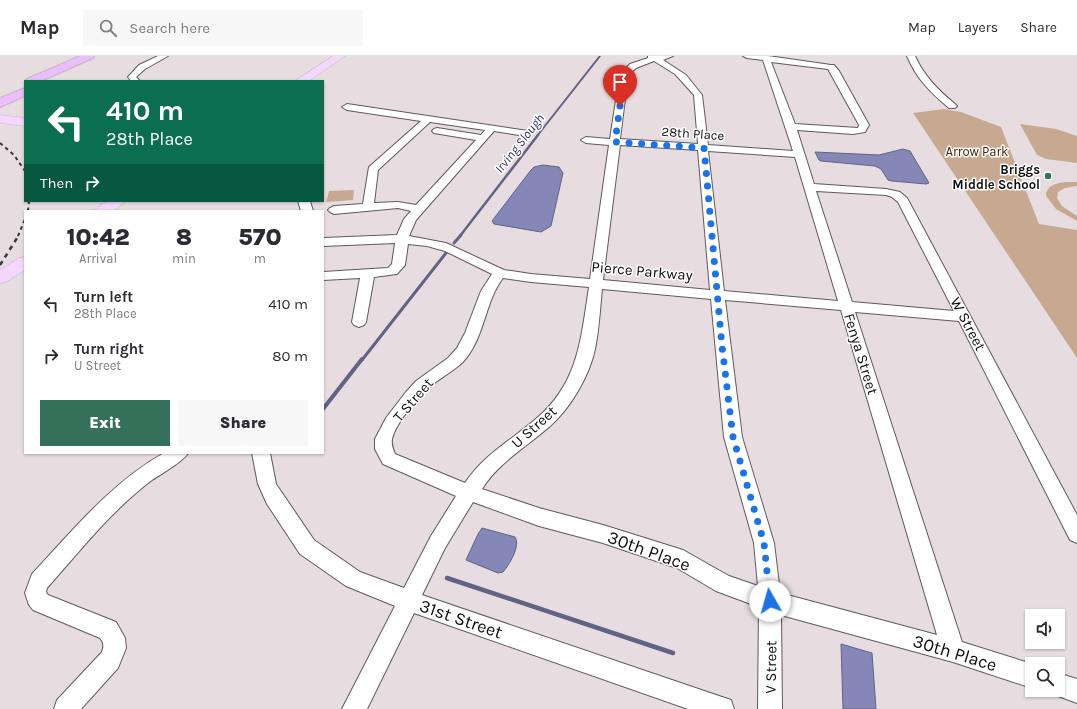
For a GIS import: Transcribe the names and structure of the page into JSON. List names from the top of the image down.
{
  "streets": {
    "street": [
      "28th Place",
      "Pierce Parkway",
      "W Street",
      "Fenya Street",
      "T Street",
      "U Street",
      "30th Place",
      "31st Street",
      "V Street"
    ]
  },
  "crossings": [
    ["28th Place", "Fenya Street"],
    ["28th Place", "U Street"],
    ["28th Place", "V Street"],
    ["Pierce Parkway", "W Street"],
    ["Pierce Parkway", "Fenya Street"],
    ["Pierce Parkway", "T Street"],
    ["Pierce Parkway", "U Street"],
    ["Pierce Parkway", "V Street"],
    ["W Street", "Fenya Street"],
    ["Fenya Street", "30th Place"],
    ["T Street", "U Street"],
    ["T Street", "30th Place"],
    ["U Street", "30th Place"],
    ["U Street", "31st Street"],
    ["U Street", "V Street"],
    ["30th Place", "V Street"]
  ],
  "water": ["Irving Slough"],
  "parks": ["Arrow Park"],
  "places": ["Briggs Middle School"],
  "page": {
    "header": "Map",
    "search": "Search here",
    "nav": ["Map", "Layers", "Share"],
    "turn": ["410 m", "28th Place"],
    "then": "Then",
    "eta": [
      "10:42",
      "Arrival",
      "8",
      "min",
      "570",
      "m"
    ],
    "list": [
      {
        "name": "Turn left",
        "note": "28th Place",
        "value": "410 m"
      },
      {
        "name": "Turn right",
        "note": "U Street",
        "value": "80 m"
      }
    ],
    "buttons": ["Exit", "Share"]
  }
}
